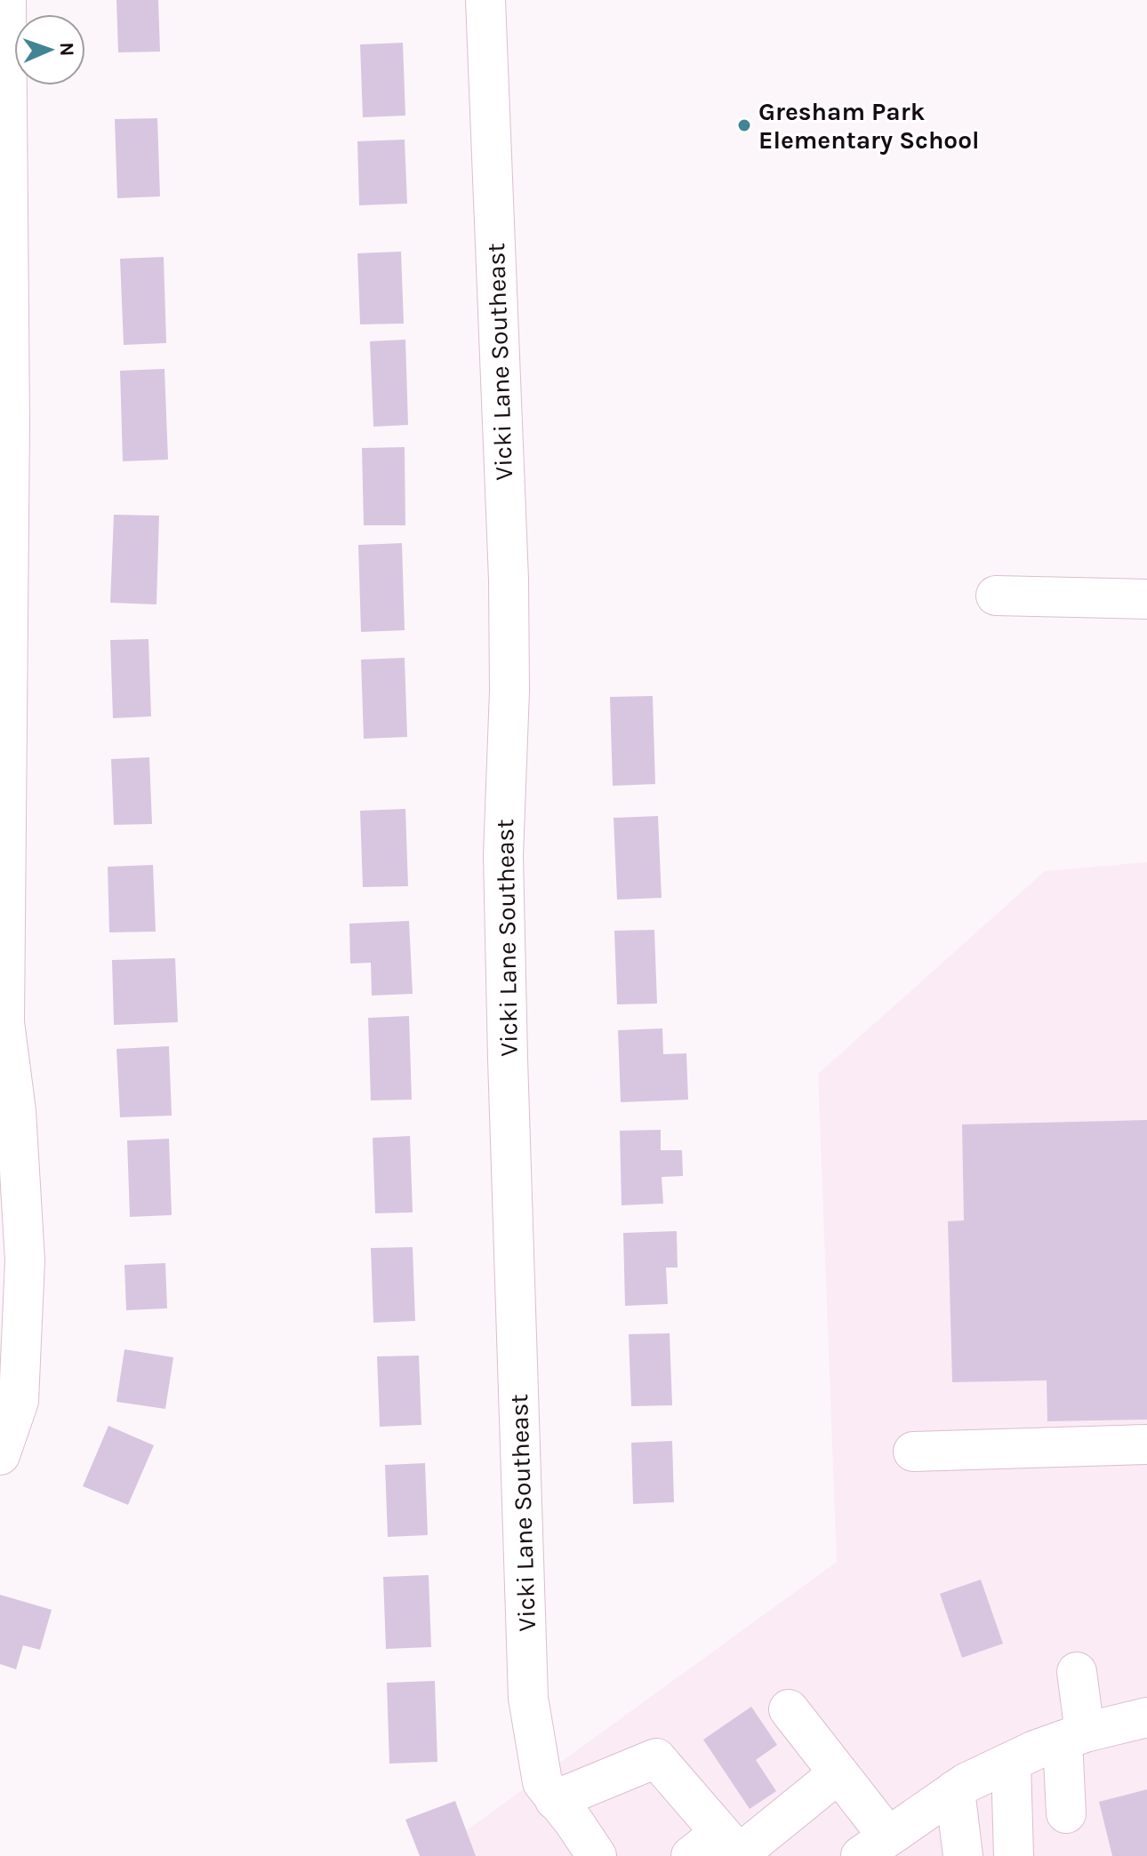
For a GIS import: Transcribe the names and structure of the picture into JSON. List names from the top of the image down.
{
  "streets": {
    "street": ["Vicki Lane Southeast"]
  },
  "places": ["Gresham Park Elementary School"],
  "north": "right"
}
